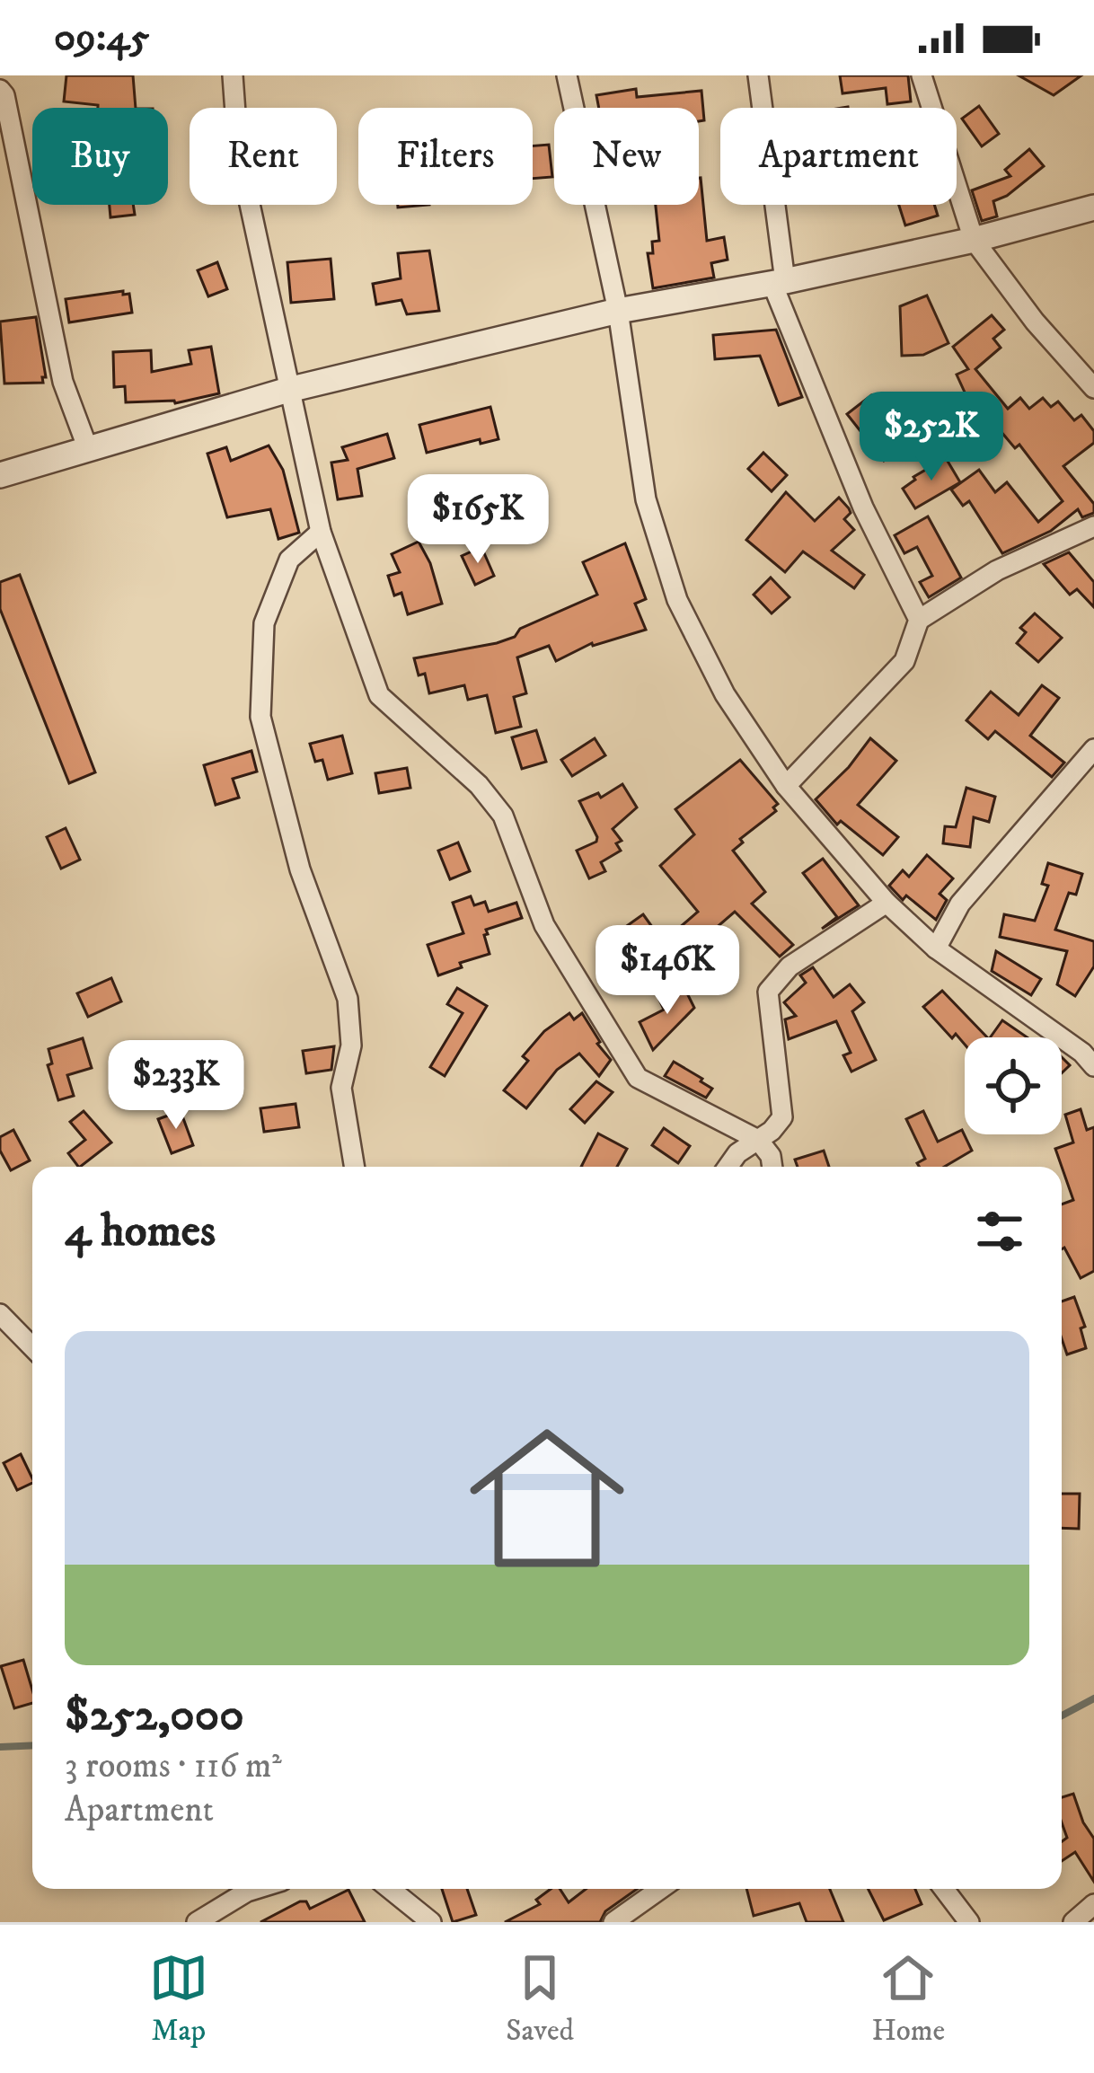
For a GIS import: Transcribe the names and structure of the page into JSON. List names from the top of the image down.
{
  "page": {
    "status": "09:45",
    "chip": [
      "Buy",
      "Rent",
      "Filters",
      "New",
      "Apartment"
    ],
    "price": [
      "$252K",
      "$165K",
      "$146K",
      "$233K"
    ],
    "heading": "4 homes",
    "list": [
      {
        "name": "$252,000",
        "note": "3 rooms · 116 m² · Apartment"
      }
    ],
    "tabs": ["Map", "Saved", "Home"]
  }
}
